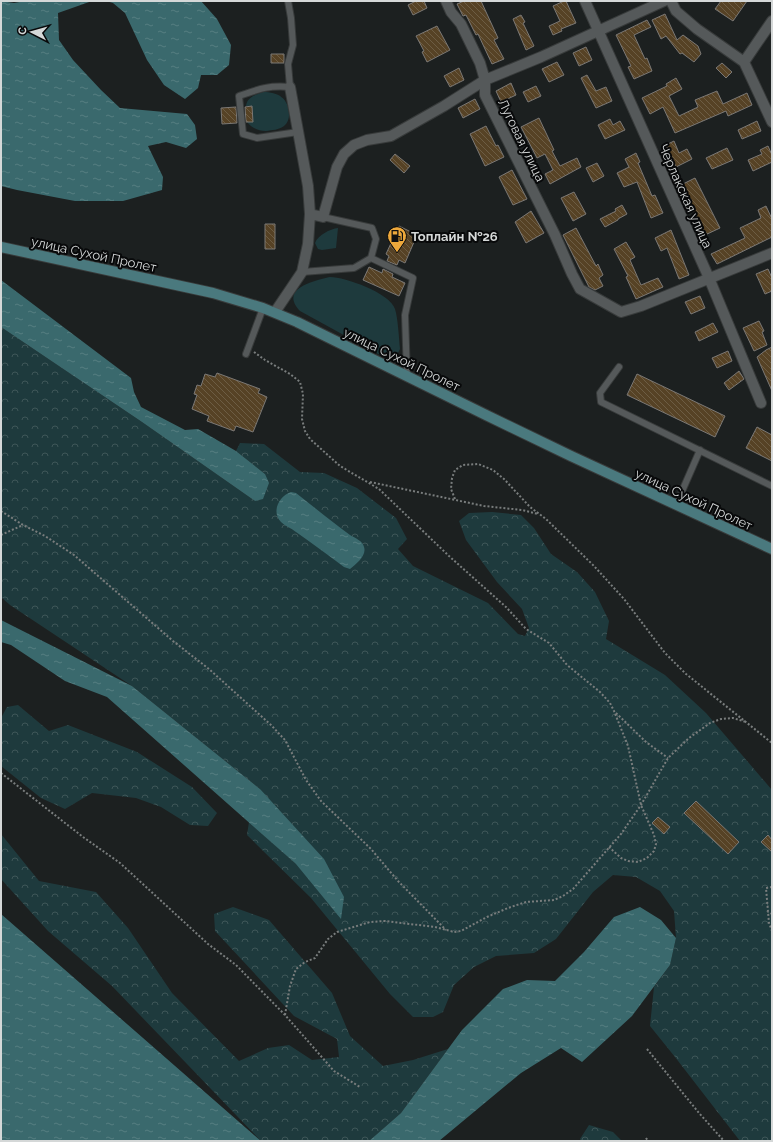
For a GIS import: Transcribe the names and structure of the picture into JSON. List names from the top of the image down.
{
  "streets": {
    "main road": ["улица Сухой Пролет"],
    "street": ["Луговая улица", "Черлакская улица"]
  },
  "crossings": [
    ["Луговая улица", "Черлакская улица"]
  ],
  "places": {
    "fuel station": ["Топлайн №26"]
  },
  "north": "left"
}
